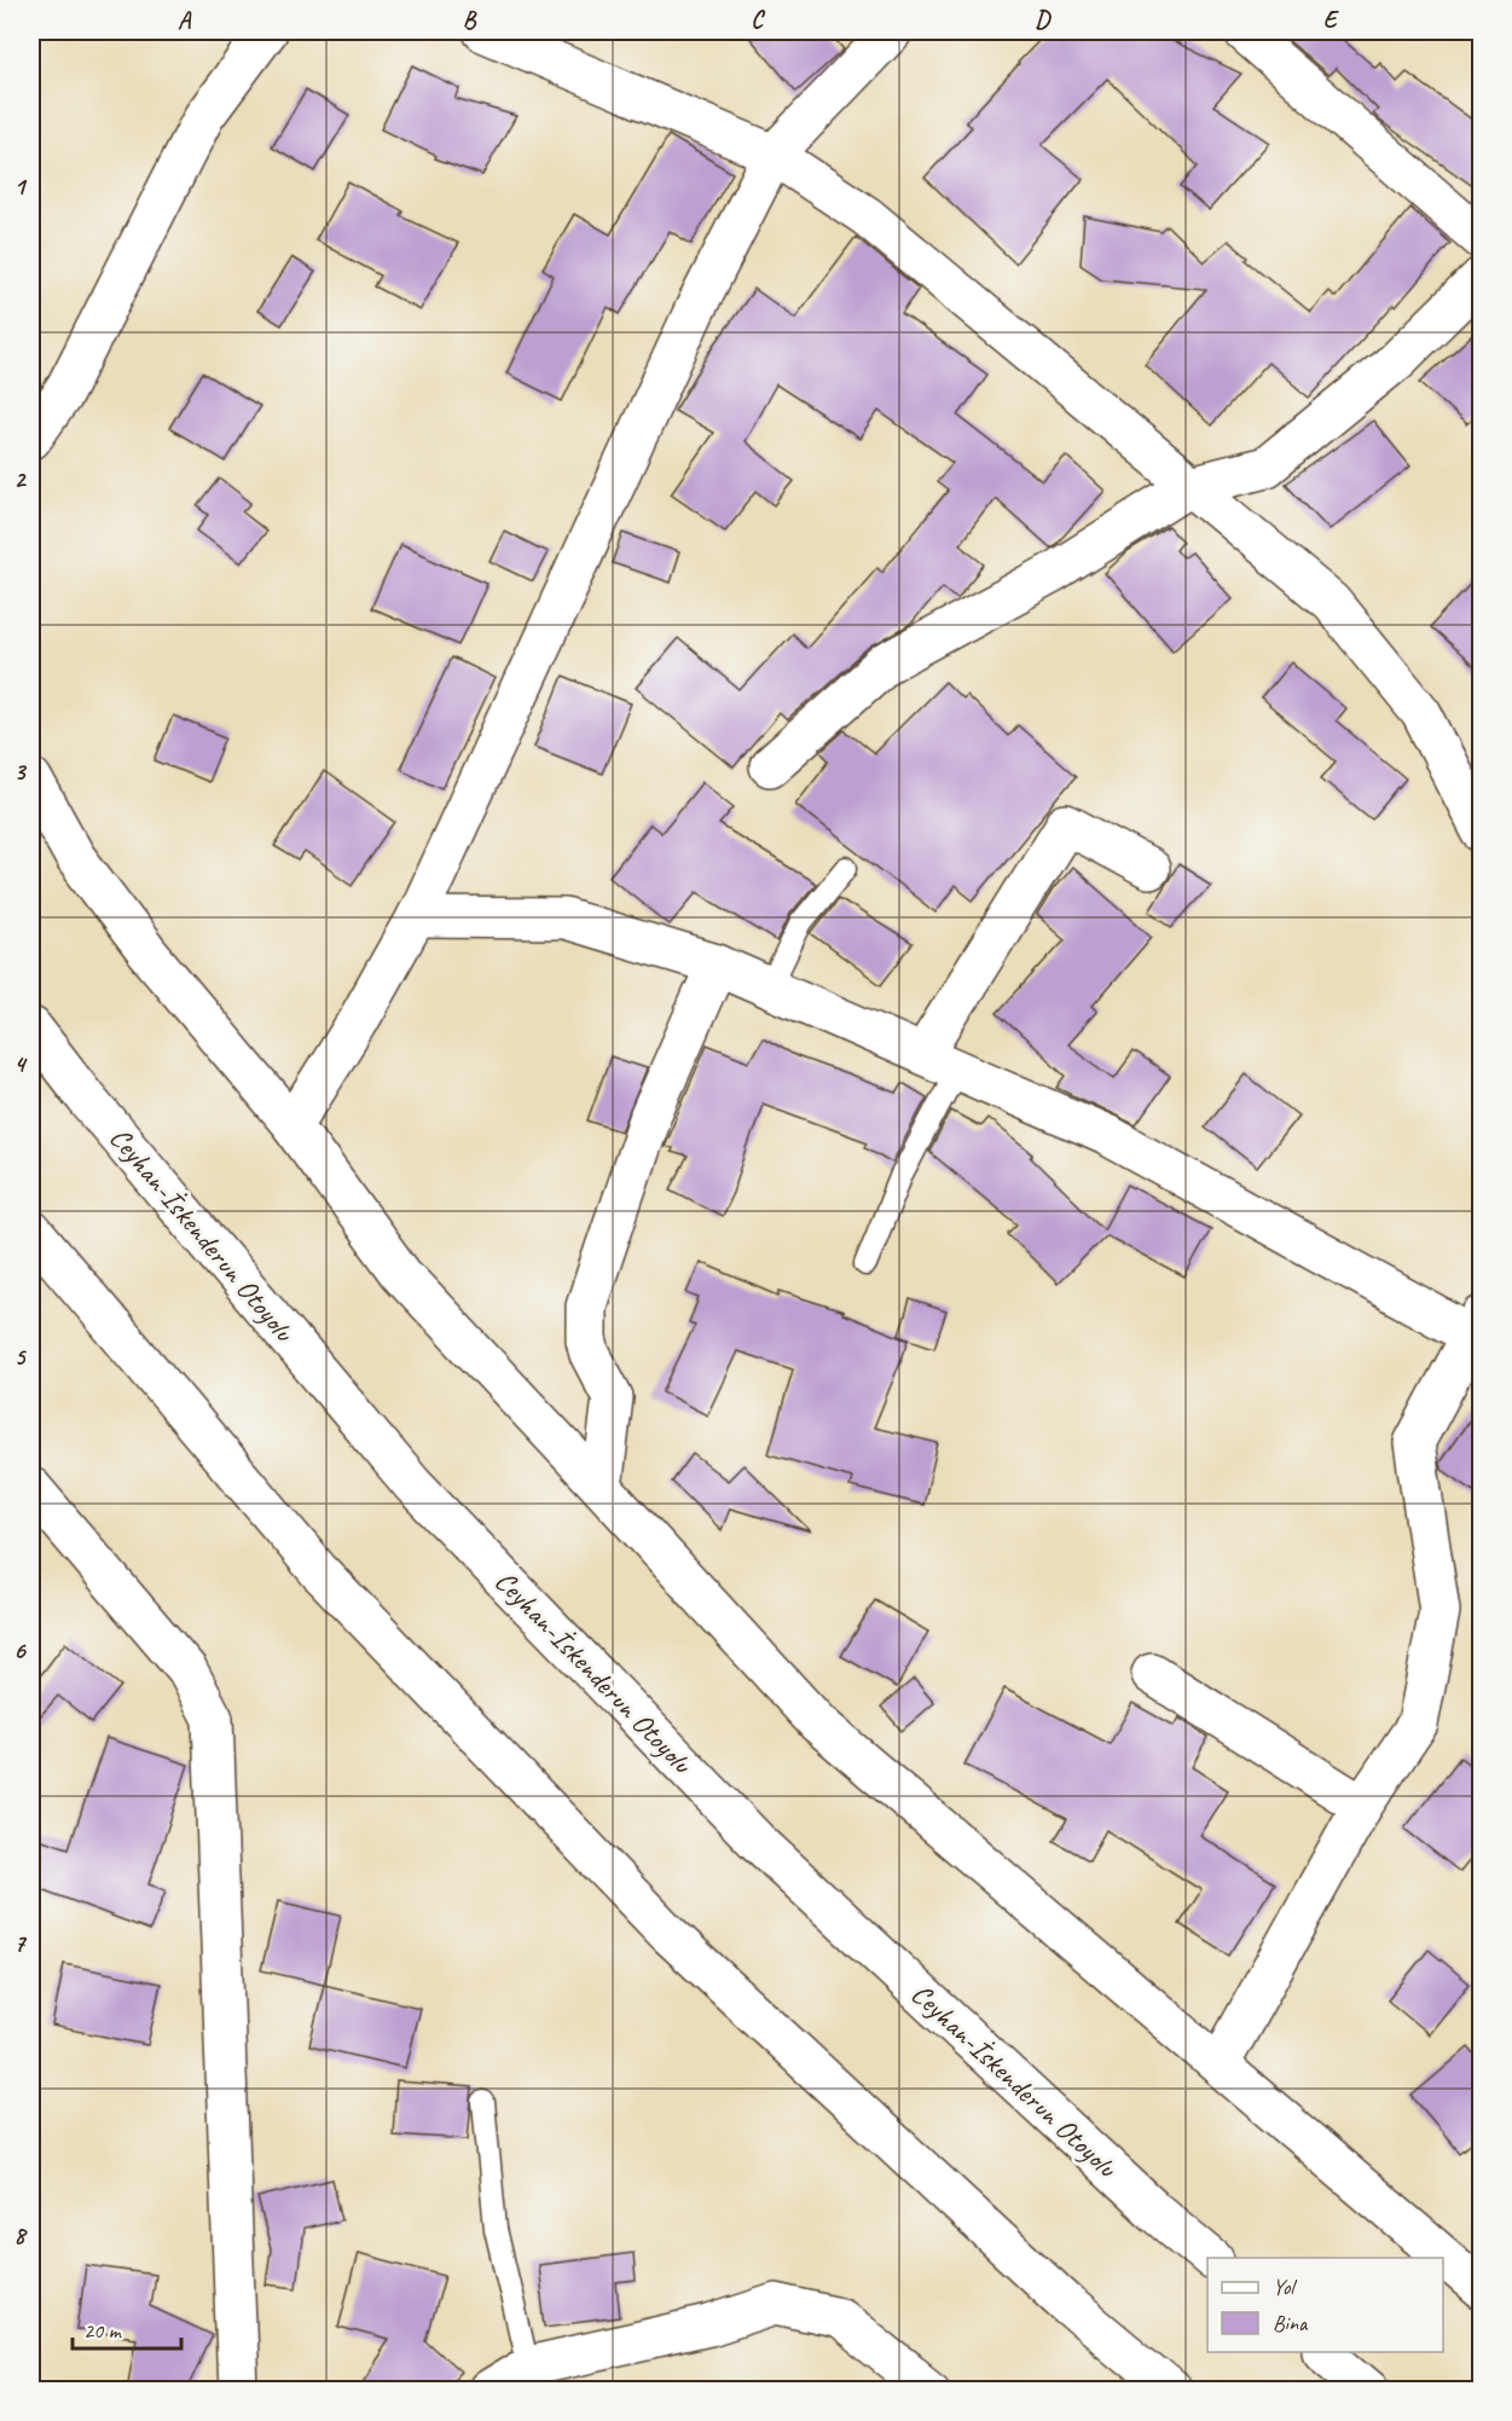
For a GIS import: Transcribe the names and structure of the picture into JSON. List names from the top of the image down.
{
  "streets": {
    "main road": ["Ceyhan-İskenderun Otoyolu"]
  },
  "legend": ["Yol", "Bina"],
  "scale_bar": "20 m",
  "grid": {
    "columns": [
      "A",
      "B",
      "C",
      "D",
      "E"
    ],
    "rows": [
      "1",
      "2",
      "3",
      "4",
      "5",
      "6",
      "7",
      "8"
    ]
  }
}
